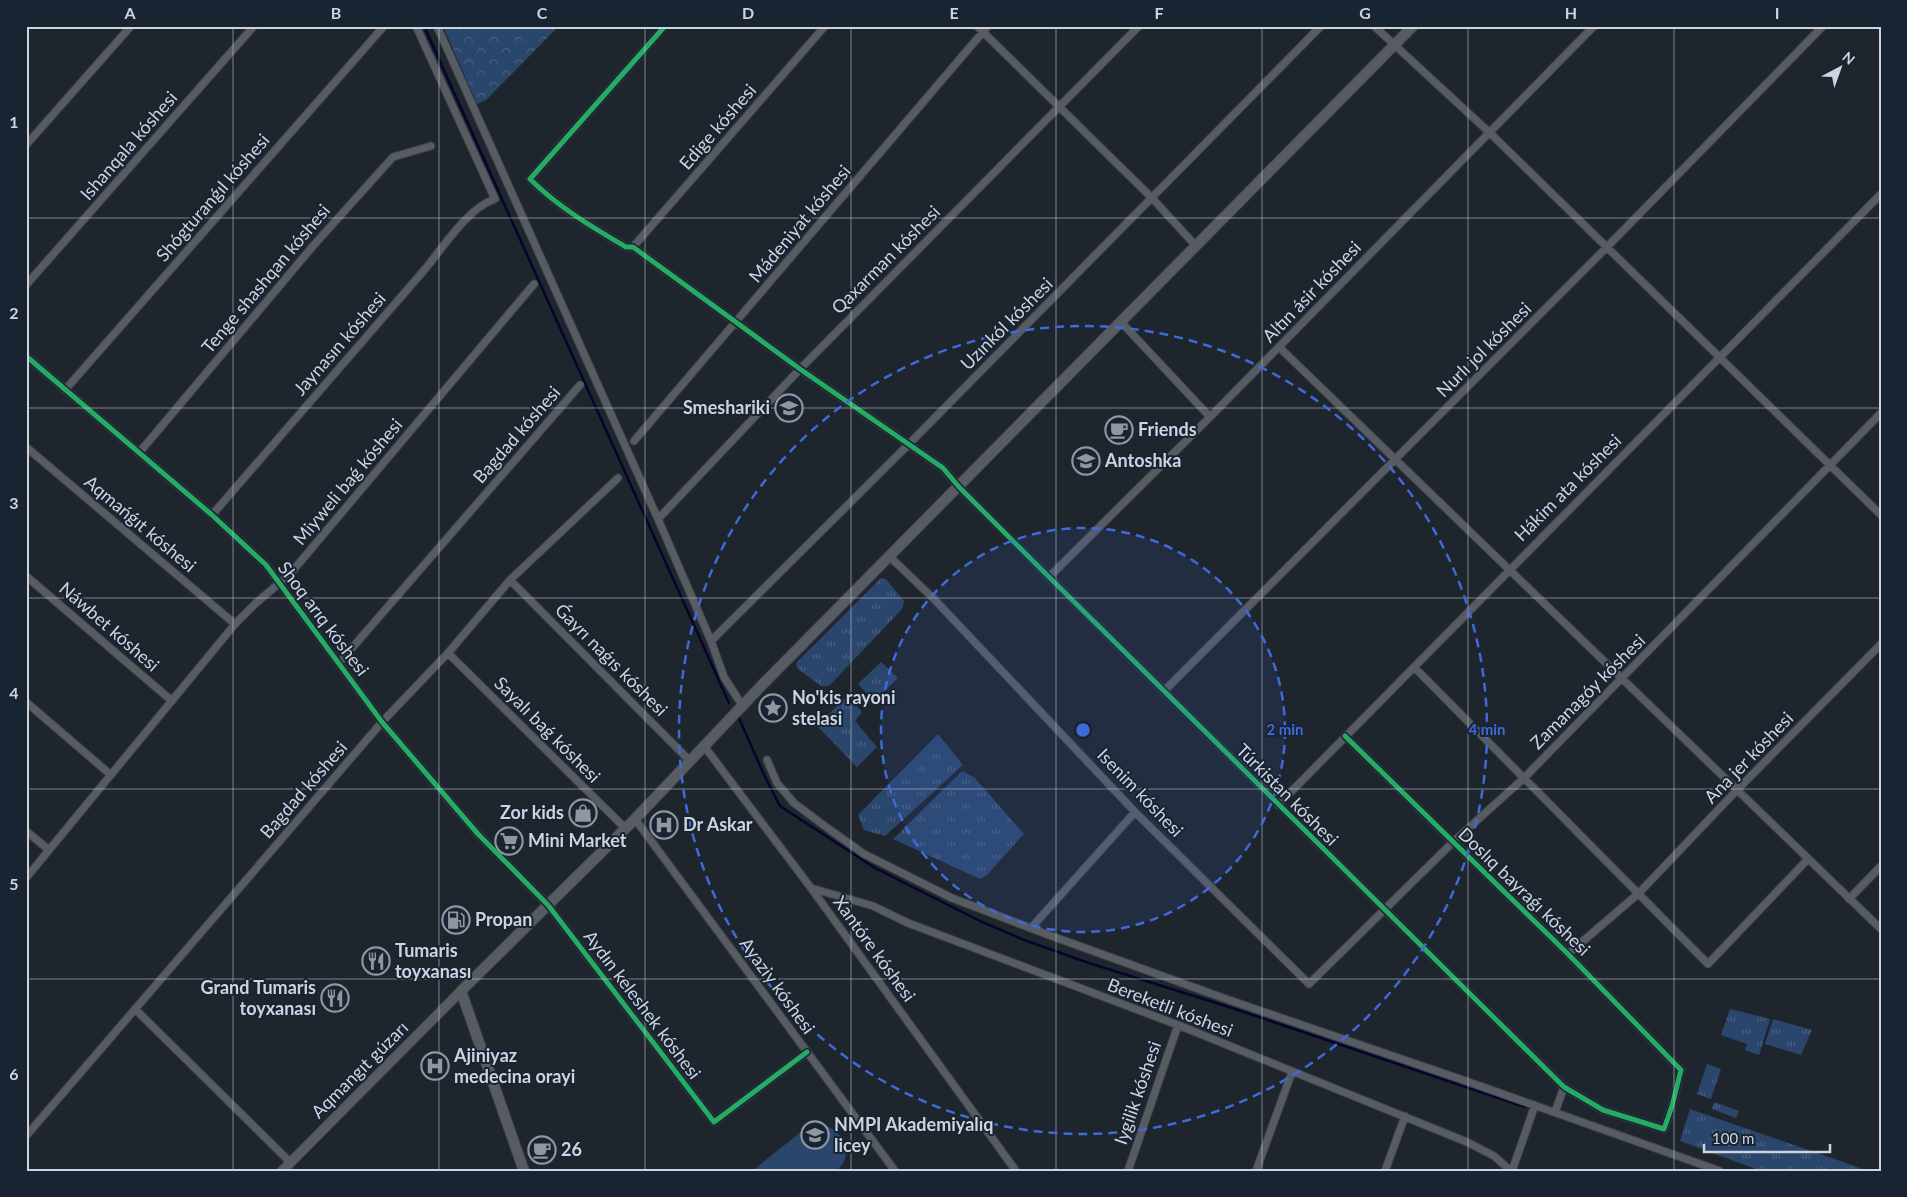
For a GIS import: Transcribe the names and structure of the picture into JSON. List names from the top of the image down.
{
  "streets": {
    "street": [
      "Edige kóshesi",
      "Ishanqala kóshesi",
      "Shógturanǵıl kóshesi",
      "Mádeniyat kóshesi",
      "Qaxarman kóshesi",
      "Tenge shashqan kóshesi",
      "Altın ásir kóshesi",
      "Uzınkól kóshesi",
      "Jaynasın kóshesi",
      "Nurlı jol kóshesi",
      "Bagdad kóshesi",
      "Miyweli baǵ kóshesi",
      "Hákim ata kóshesi",
      "Aqmańǵıt kóshesi",
      "Shoq arıq kóshesi",
      "Náwbet kóshesi",
      "Ǵayrı naǵıs kóshesi",
      "Zamanagóy kóshesi",
      "Sayalı baǵ kóshesi",
      "Ana jer kóshesi",
      "Isenim kóshesi",
      "Túrkistan kóshesi",
      "Doslıq bayraǵı kóshesi",
      "Xantóre kóshesi",
      "Ayaziy kóshesi",
      "Aydın keleshek kóshesi",
      "Bereketli kóshesi",
      "Aqmangıt gúzarı",
      "Iygilik kóshesi"
    ]
  },
  "crossings": [
    ["Edige kóshesi", "Túrkistan kóshesi"],
    ["Shógturanǵıl kóshesi", "Shoq arıq kóshesi"],
    ["Mádeniyat kóshesi", "Túrkistan kóshesi"],
    ["Qaxarman kóshesi", "Túrkistan kóshesi"],
    ["Tenge shashqan kóshesi", "Shoq arıq kóshesi"],
    ["Altın ásir kóshesi", "Túrkistan kóshesi"],
    ["Uzınkól kóshesi", "Túrkistan kóshesi"],
    ["Jaynasın kóshesi", "Shoq arıq kóshesi"],
    ["Nurlı jol kóshesi", "Túrkistan kóshesi"],
    ["Bagdad kóshesi", "Shoq arıq kóshesi"],
    ["Bagdad kóshesi", "Ǵayrı naǵıs kóshesi"],
    ["Bagdad kóshesi", "Sayalı baǵ kóshesi"],
    ["Miyweli baǵ kóshesi", "Aqmańǵıt kóshesi"],
    ["Miyweli baǵ kóshesi", "Shoq arıq kóshesi"],
    ["Miyweli baǵ kóshesi", "Náwbet kóshesi"],
    ["Hákim ata kóshesi", "Túrkistan kóshesi"],
    ["Hákim ata kóshesi", "Doslıq bayraǵı kóshesi"],
    ["Shoq arıq kóshesi", "Aydın keleshek kóshesi"],
    ["Zamanagóy kóshesi", "Isenim kóshesi"],
    ["Zamanagóy kóshesi", "Túrkistan kóshesi"],
    ["Zamanagóy kóshesi", "Doslıq bayraǵı kóshesi"],
    ["Ana jer kóshesi", "Doslıq bayraǵı kóshesi"],
    ["Túrkistan kóshesi", "Doslıq bayraǵı kóshesi"],
    ["Xantóre kóshesi", "Bereketli kóshesi"],
    ["Ayaziy kóshesi", "Aydın keleshek kóshesi"],
    ["Bereketli kóshesi", "Iygilik kóshesi"]
  ],
  "places": {
    "school or university": ["Smeshariki", "Antoshka", "NMPI Akademiyalıq licey"],
    "cafe": ["Friends", "26"],
    "place": ["No'kis rayoni stelasi"],
    "shop": ["Zor kids"],
    "hospital": ["Dr Askar", "Ajiniyaz medecina orayi"],
    "supermarket": ["Mini Market"],
    "fuel station": ["Propan"],
    "restaurant": ["Tumaris toyxanası", "Grand Tumaris toyxanası"]
  },
  "scale_bar": "100 m",
  "north": "top right",
  "grid": {
    "columns": [
      "A",
      "B",
      "C",
      "D",
      "E",
      "F",
      "G",
      "H",
      "I"
    ],
    "rows": [
      "1",
      "2",
      "3",
      "4",
      "5",
      "6"
    ]
  },
  "rings": ["2 min", "4 min"]
}
